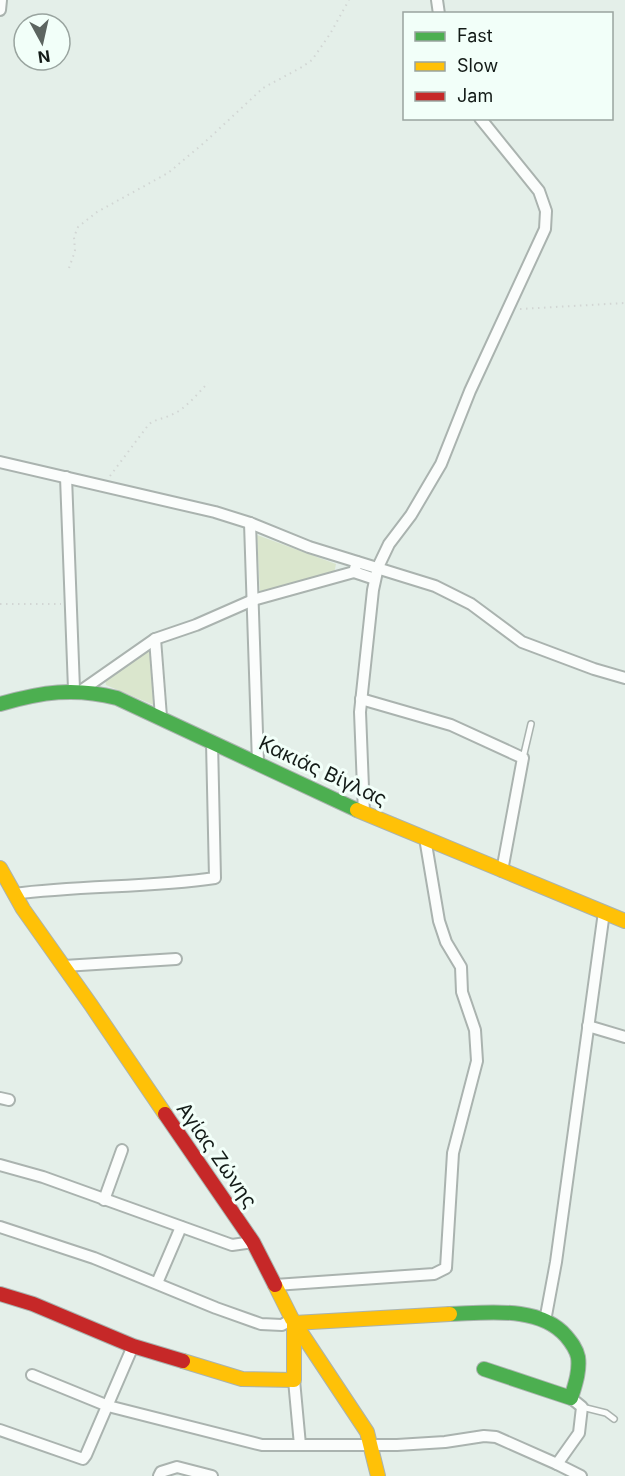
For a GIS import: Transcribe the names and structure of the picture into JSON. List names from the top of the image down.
{
  "streets": {
    "street": ["Κακιάς Βίγλας", "Αγίας Ζώνης"]
  },
  "legend": ["Fast", "Slow", "Jam"],
  "north": "bottom"
}
